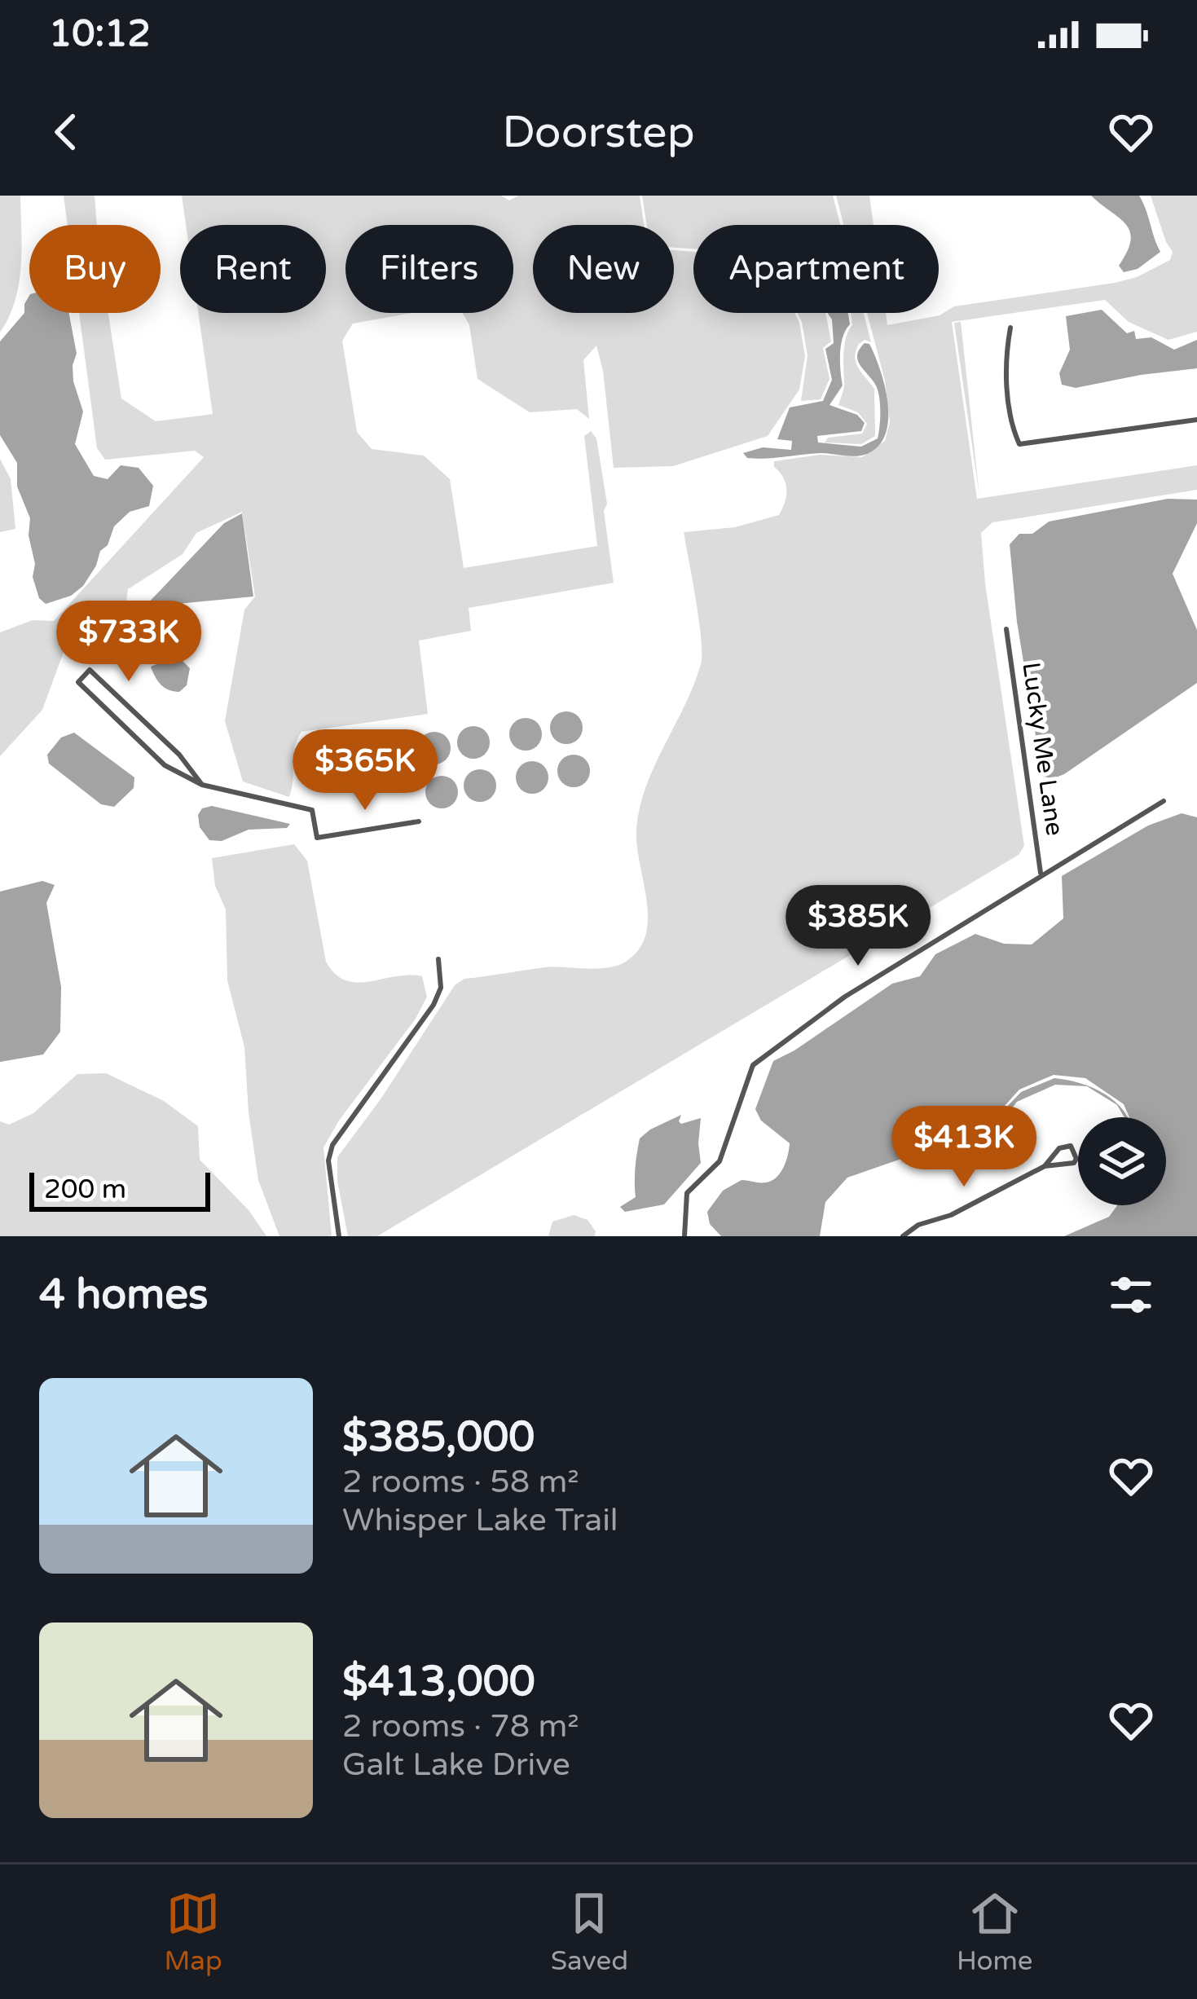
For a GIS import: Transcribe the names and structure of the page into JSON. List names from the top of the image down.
{
  "streets": {
    "street": ["Lucky Me Lane"]
  },
  "scale_bar": "200 m",
  "page": {
    "status": "10:12",
    "header": "Doorstep",
    "chip": [
      "Buy",
      "Rent",
      "Filters",
      "New",
      "Apartment"
    ],
    "price": [
      "$733K",
      "$365K",
      "$385K",
      "$413K"
    ],
    "scale": "200 m",
    "heading": "4 homes",
    "list": [
      {
        "name": "$385,000",
        "note": "2 rooms · 58 m² · Whisper Lake Trail"
      },
      {
        "name": "$413,000",
        "note": "2 rooms · 78 m² · Galt Lake Drive"
      }
    ],
    "tabs": ["Map", "Saved", "Home"]
  }
}
